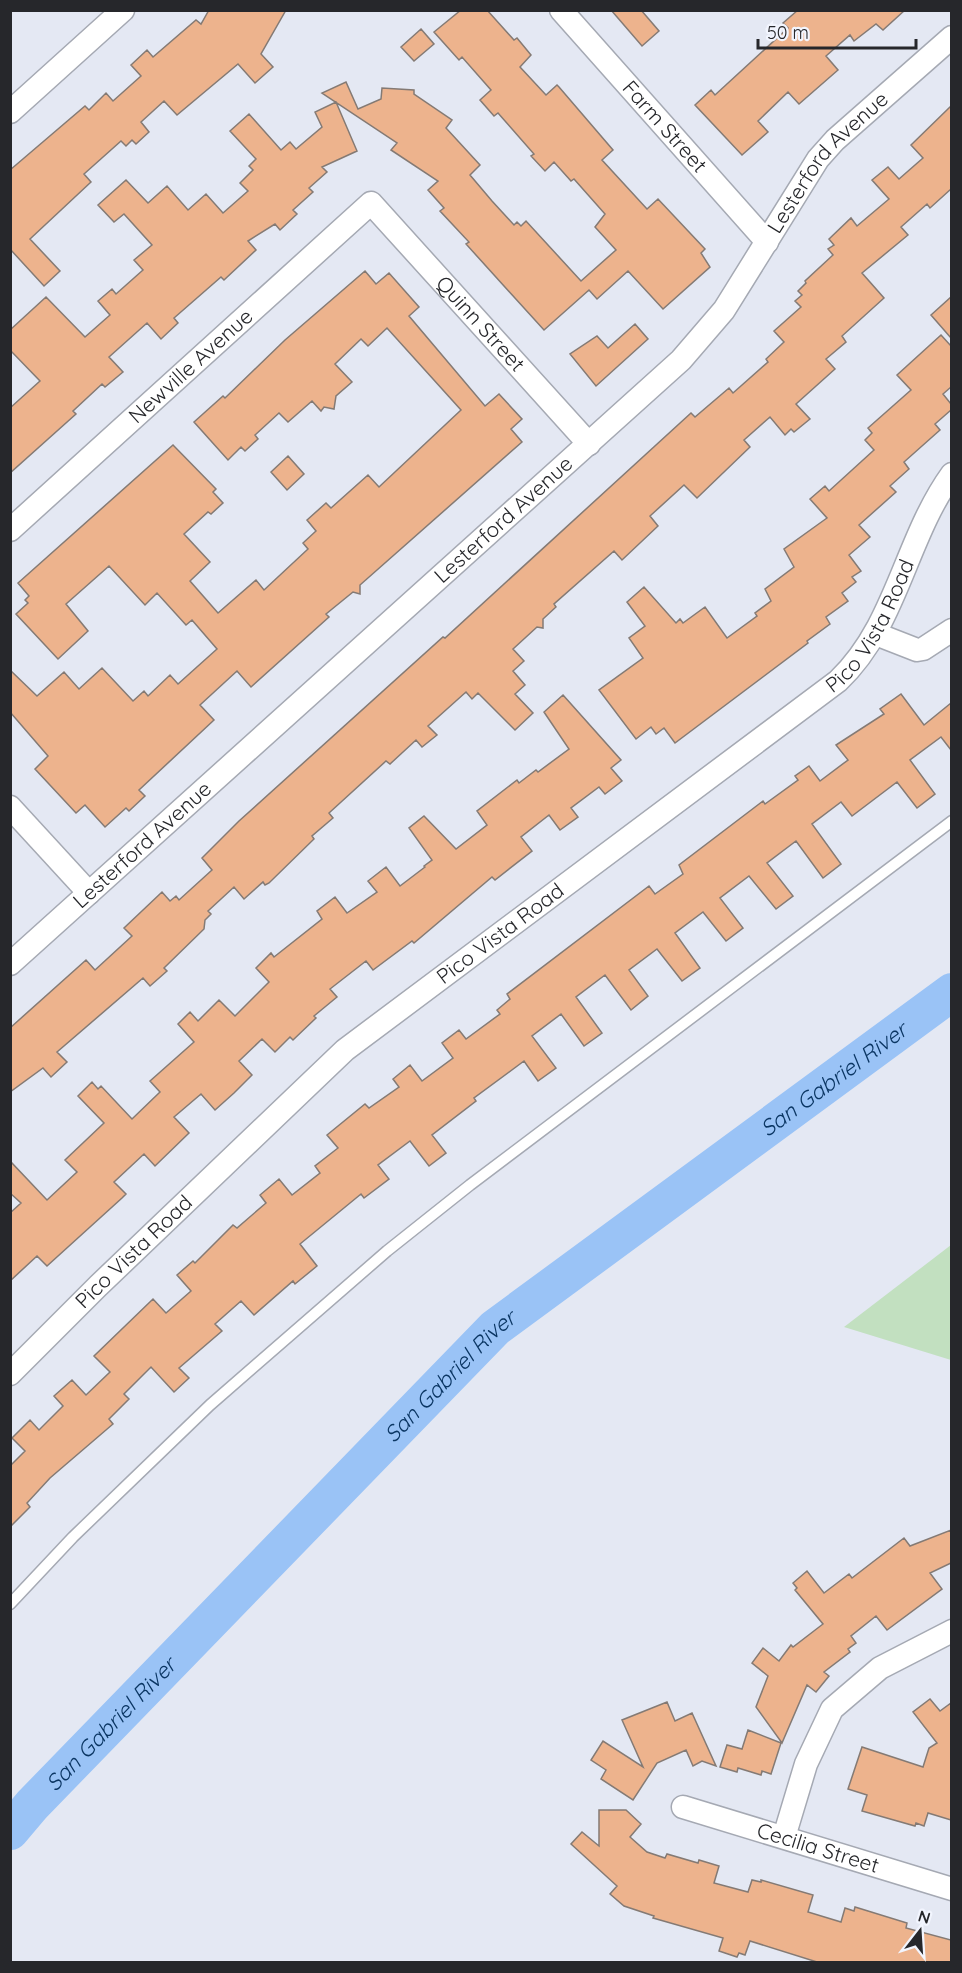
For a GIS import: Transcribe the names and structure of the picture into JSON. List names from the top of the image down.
{
  "streets": {
    "street": [
      "Farm Street",
      "Lesterford Avenue",
      "Quinn Street",
      "Newville Avenue",
      "Pico Vista Road",
      "Cecilia Street"
    ]
  },
  "crossings": [
    ["Farm Street", "Lesterford Avenue"],
    ["Lesterford Avenue", "Quinn Street"],
    ["Quinn Street", "Newville Avenue"]
  ],
  "water": ["San Gabriel River"],
  "scale_bar": "50 m",
  "north": "top"
}
